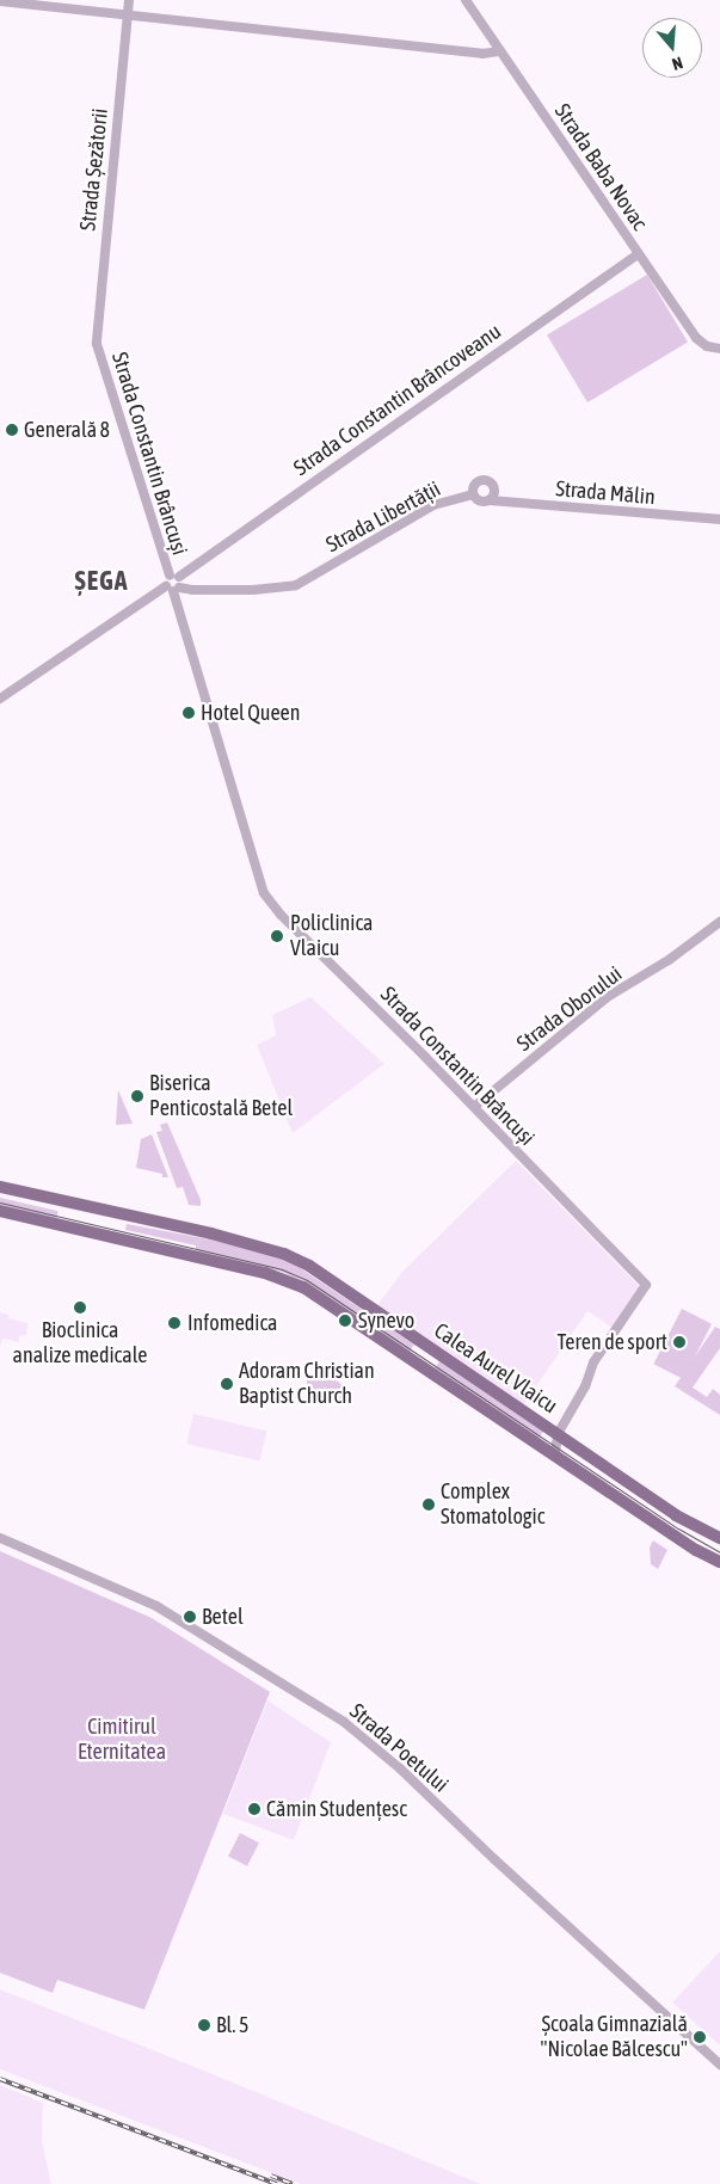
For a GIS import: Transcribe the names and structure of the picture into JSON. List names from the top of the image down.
{
  "streets": {
    "main road": ["Calea Aurel Vlaicu"],
    "street": [
      "Strada Baba Novac",
      "Strada Șezătorii",
      "Strada Constantin Brâncoveanu",
      "Strada Constantin Brâncuși",
      "Strada Mălin",
      "Strada Libertății",
      "Strada Oborului",
      "Strada Poetului"
    ]
  },
  "crossings": [
    ["Strada Baba Novac", "Strada Constantin Brâncoveanu"],
    ["Strada Șezătorii", "Strada Constantin Brâncuși"],
    ["Strada Constantin Brâncoveanu", "Strada Constantin Brâncuși"],
    ["Strada Constantin Brâncoveanu", "Strada Libertății"],
    ["Strada Constantin Brâncuși", "Strada Libertății"],
    ["Strada Constantin Brâncuși", "Strada Oborului"],
    ["Strada Constantin Brâncuși", "Calea Aurel Vlaicu"],
    ["Strada Mălin", "Strada Libertății"]
  ],
  "districts": ["ȘEGA"],
  "parks": ["Cimitirul Eternitatea"],
  "places": [
    "Generală 8",
    "Hotel Queen",
    "Policlinica Vlaicu",
    "Biserica Penticostală Betel",
    "Bioclinica analize medicale",
    "Synevo",
    "Infomedica",
    "Teren de sport",
    "Adoram Christian Baptist Church",
    "Complex Stomatologic",
    "Betel",
    "Cămin Studențesc",
    "Bl. 5",
    "Școala Gimnazială \"Nicolae Bălcescu\""
  ],
  "north": "bottom"
}
